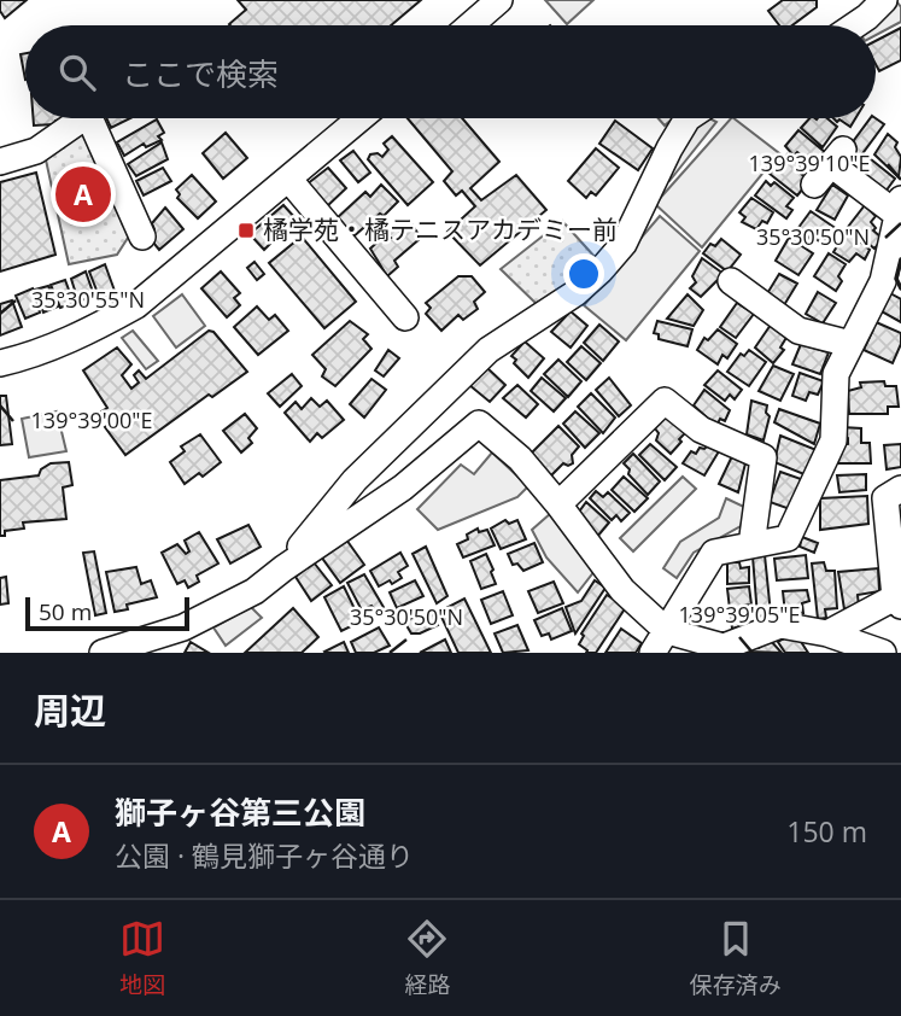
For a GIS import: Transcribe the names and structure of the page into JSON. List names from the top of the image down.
{
  "places": {
    "transit": ["橘学苑・橘テニスアカデミー前"]
  },
  "scale_bar": "50 m",
  "page": {
    "search": "ここで検索",
    "pins": "A",
    "scale": "50 m",
    "heading": "周辺",
    "list": [
      {
        "mark": "A",
        "name": "獅子ヶ谷第三公園",
        "note": "公園 · 鶴見獅子ヶ谷通り",
        "value": "150 m"
      }
    ],
    "nav": ["地図", "経路", "保存済み"]
  },
  "coordinates": [
    "139°39'10\"E",
    "35°30'50\"N",
    "35°30'55\"N",
    "139°39'00\"E",
    "139°39'05\"E"
  ]
}
